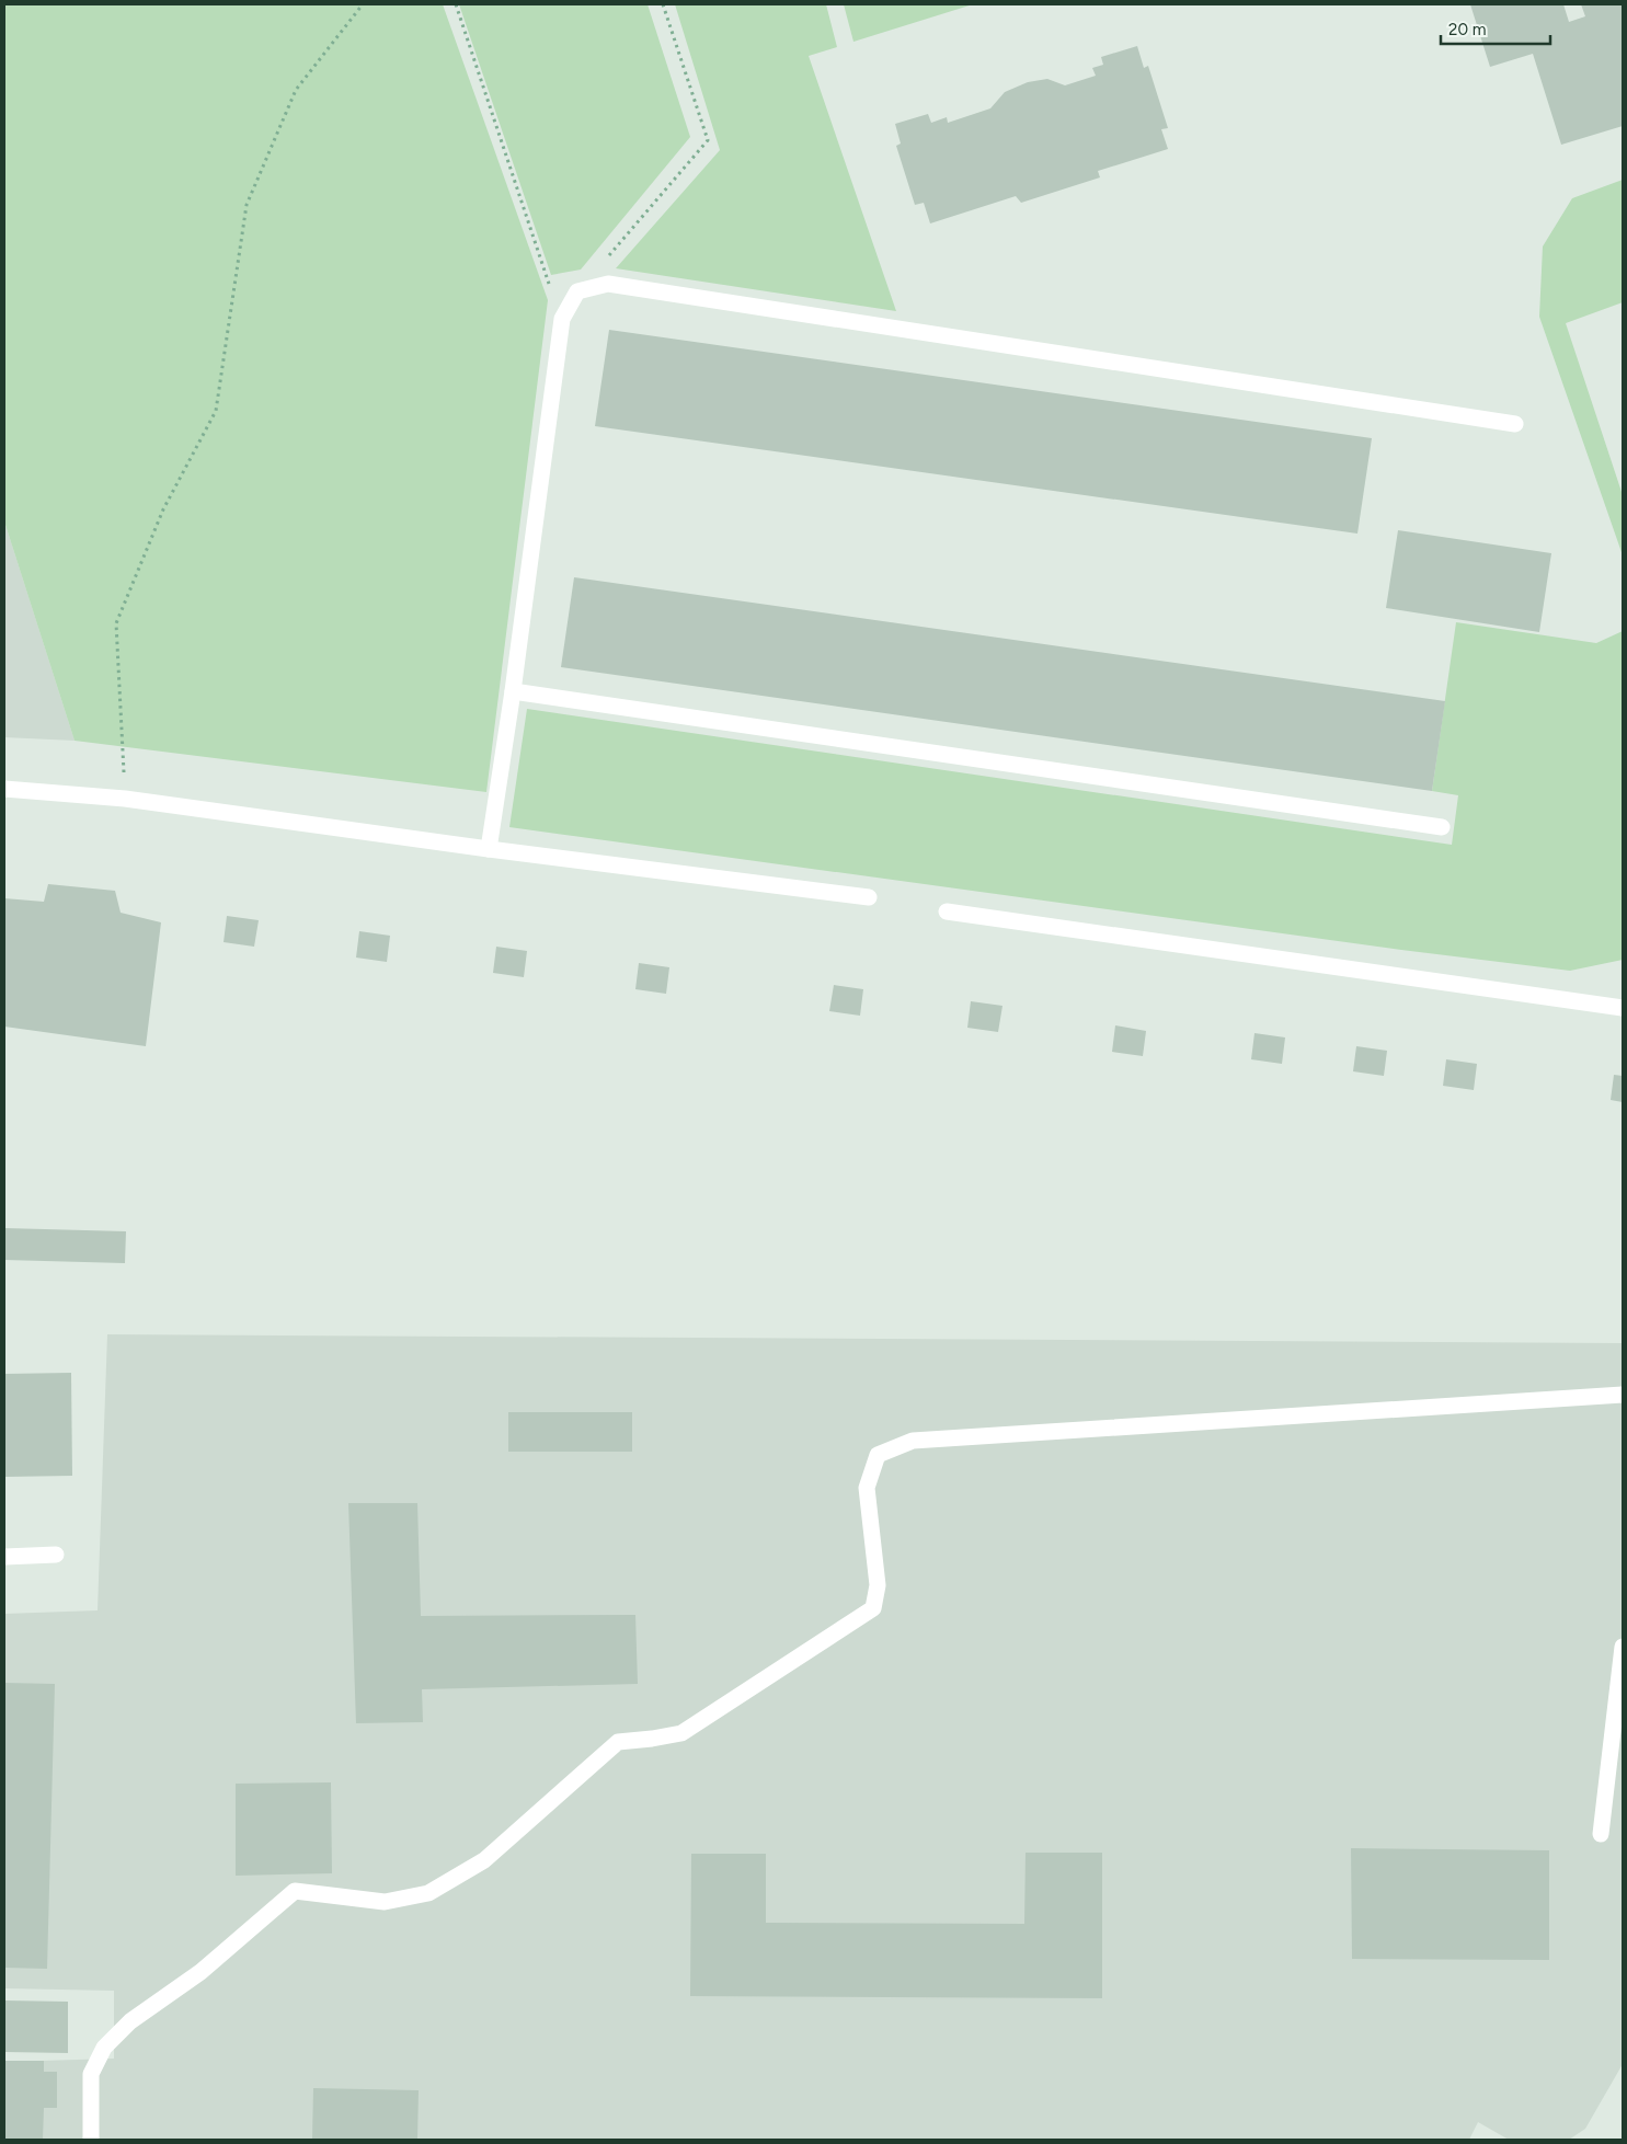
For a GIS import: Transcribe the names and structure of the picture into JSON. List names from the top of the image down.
{
  "scale_bar": "20 m"
}
